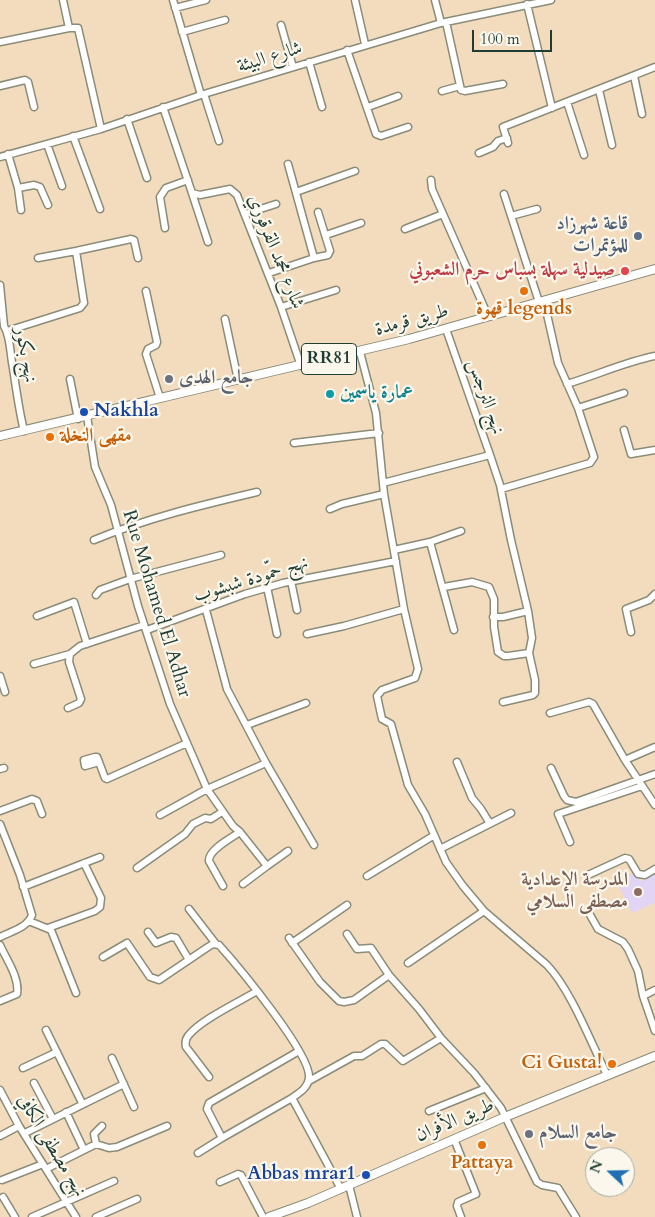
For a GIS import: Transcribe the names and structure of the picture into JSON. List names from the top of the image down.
{
  "streets": {
    "main road": ["طريق قرمدة", "RR81", "طريق الأفران"],
    "street": [
      "شارع البيئة",
      "شارع محمد القرقوري",
      "نهج بكور",
      "نهج النرجس",
      "نهج حمّودة شبشوب",
      "Rue Mohamed El Adhar",
      "نهج مصطفى الكافي"
    ]
  },
  "crossings": [
    ["شارع محمد القرقوري", "طريق قرمدة"],
    ["طريق قرمدة", "نهج بكور"],
    ["طريق قرمدة", "نهج النرجس"],
    ["طريق قرمدة", "Rue Mohamed El Adhar"],
    ["نهج حمّودة شبشوب", "Rue Mohamed El Adhar"]
  ],
  "places": [
    "قاعة شهرزاد للمؤتمرات",
    "صيدلية سهلة بسباس حرم الشعبوني",
    "قهوة legends",
    "جامع الهدى",
    "عمارة ياسمين",
    "Nakhla",
    "مقهى النخلة",
    "المدرسة الإعدادية مصطفى السلامي",
    "Ci Gusta!",
    "جامع السلام",
    "Pattaya",
    "Abbas mrar1"
  ],
  "scale_bar": "100 m",
  "north": "left"
}
